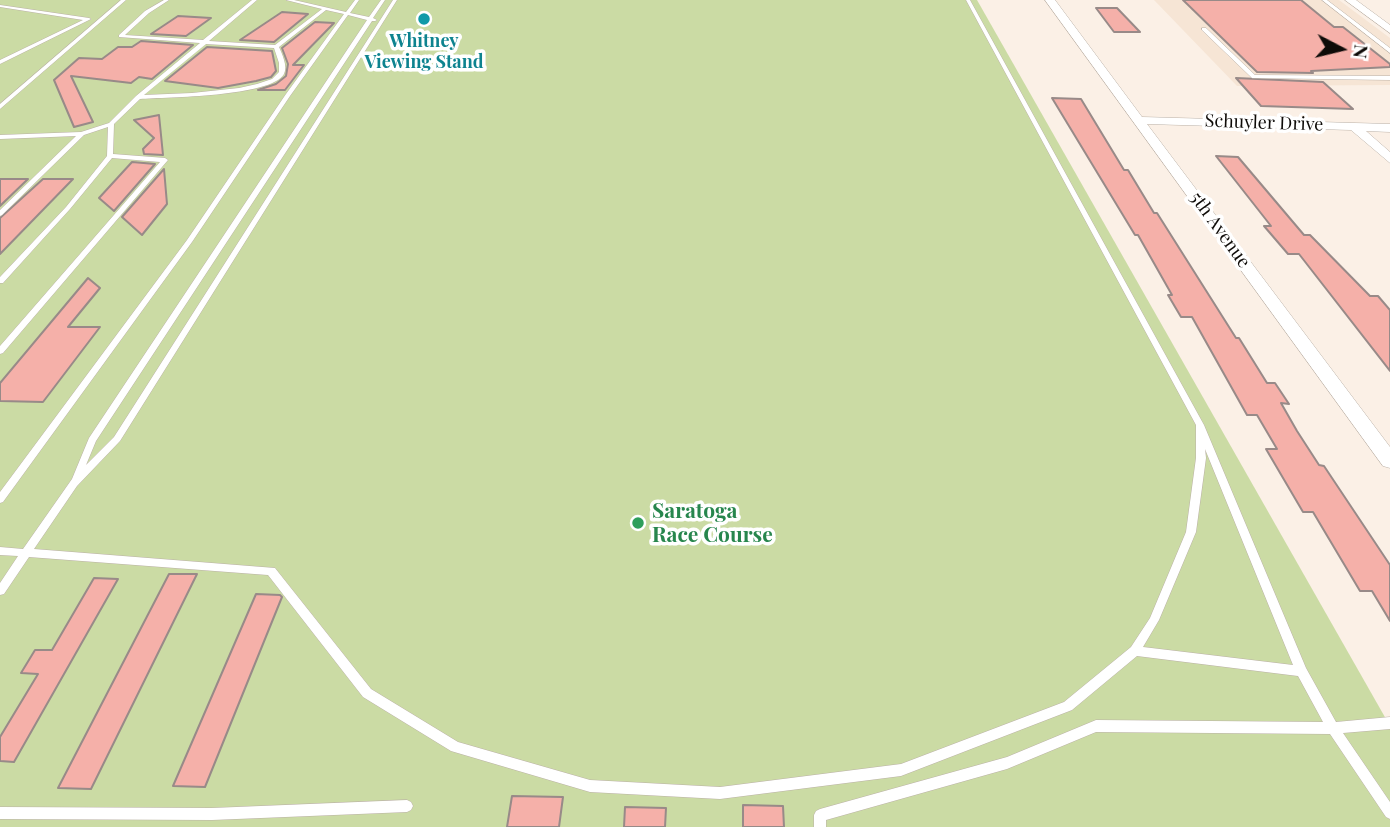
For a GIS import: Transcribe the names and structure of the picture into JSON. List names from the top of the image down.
{
  "streets": {
    "street": ["Schuyler Drive", "5th Avenue"]
  },
  "crossings": [
    ["Schuyler Drive", "5th Avenue"]
  ],
  "places": ["Whitney Viewing Stand", "Saratoga Race Course"],
  "north": "right"
}
